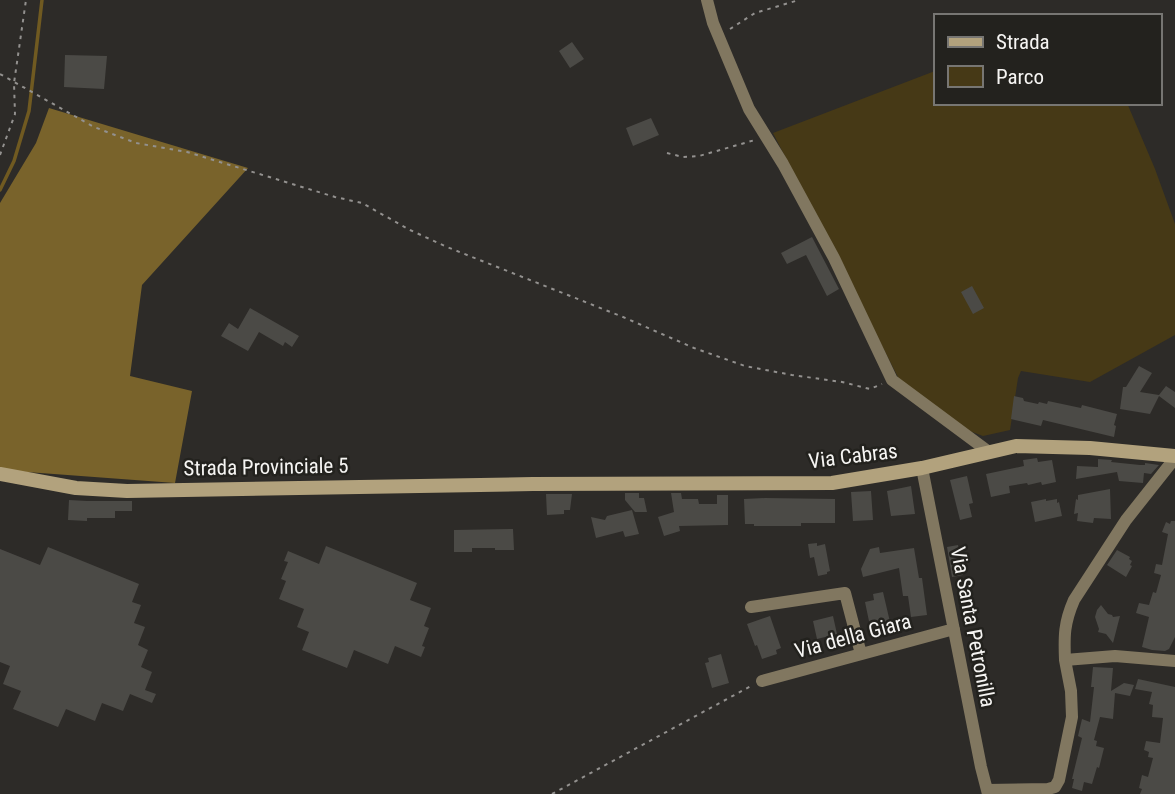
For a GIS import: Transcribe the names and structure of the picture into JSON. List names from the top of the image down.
{
  "streets": {
    "street": [
      "Via Cabras",
      "Strada Provinciale 5",
      "Via Santa Petronilla",
      "Via della Giara"
    ]
  },
  "crossings": [
    ["Via Cabras", "Strada Provinciale 5"],
    ["Via Cabras", "Via Santa Petronilla"],
    ["Via Santa Petronilla", "Via della Giara"]
  ],
  "legend": ["Strada", "Parco"]
}
